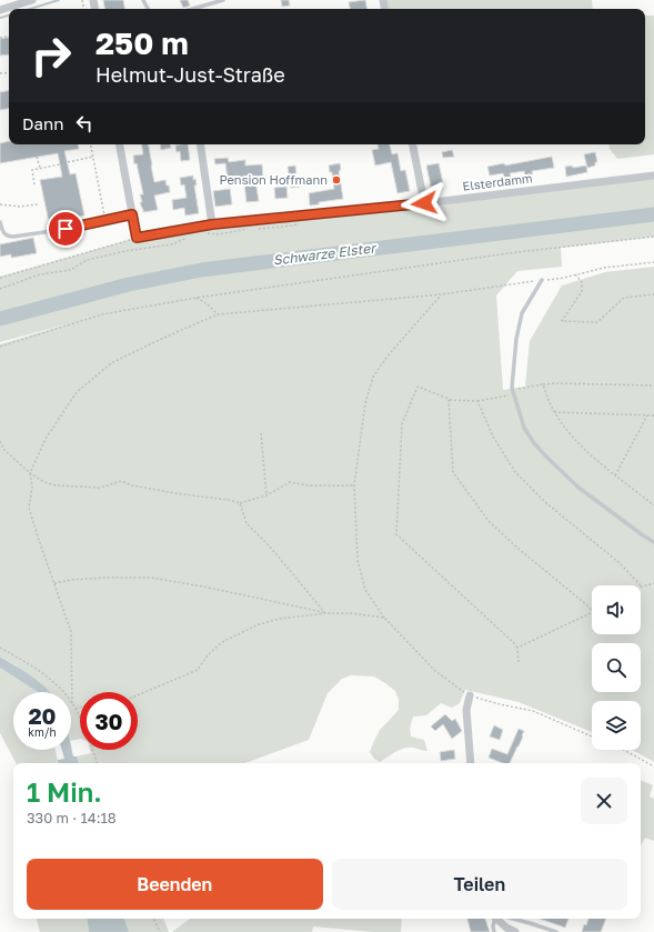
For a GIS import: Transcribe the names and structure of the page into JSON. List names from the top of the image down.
{
  "streets": {
    "street": ["Elsterdamm"]
  },
  "water": ["Schwarze Elster"],
  "places": ["Pension Hoffmann"],
  "page": {
    "turn": ["250 m", "Helmut-Just-Straße"],
    "then": "Dann",
    "speed": "20 km/h",
    "limit": "30",
    "heading": ["1 Min.", "330 m · 14:18"],
    "buttons": ["Beenden", "Teilen"]
  }
}
